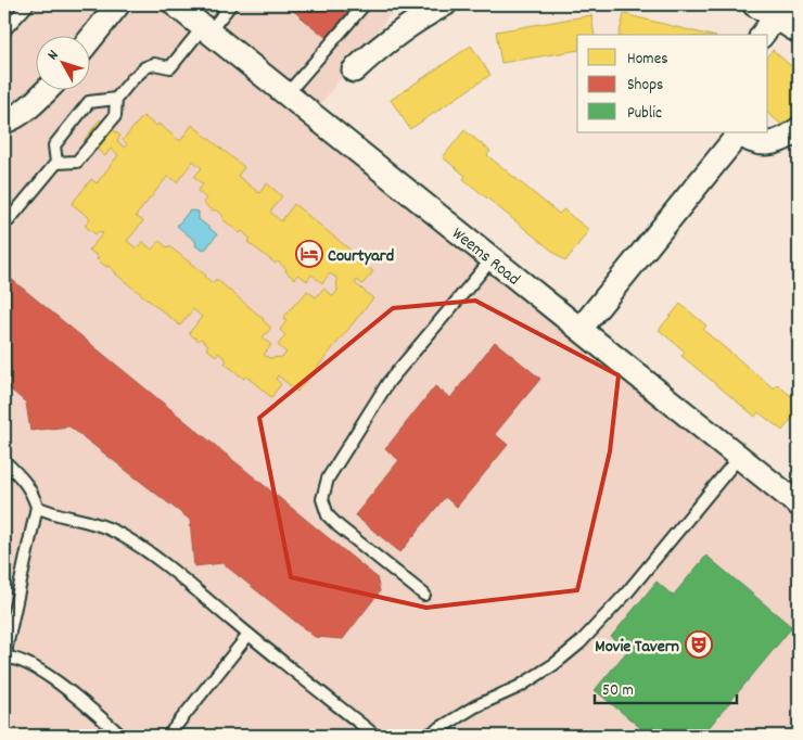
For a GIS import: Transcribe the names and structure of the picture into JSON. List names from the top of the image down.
{
  "streets": {
    "street": ["Weems Road"]
  },
  "places": {
    "hotel": ["Courtyard"],
    "theatre": ["Movie Tavern"]
  },
  "legend": ["Homes", "Shops", "Public"],
  "scale_bar": "50 m",
  "north": "top left"
}
